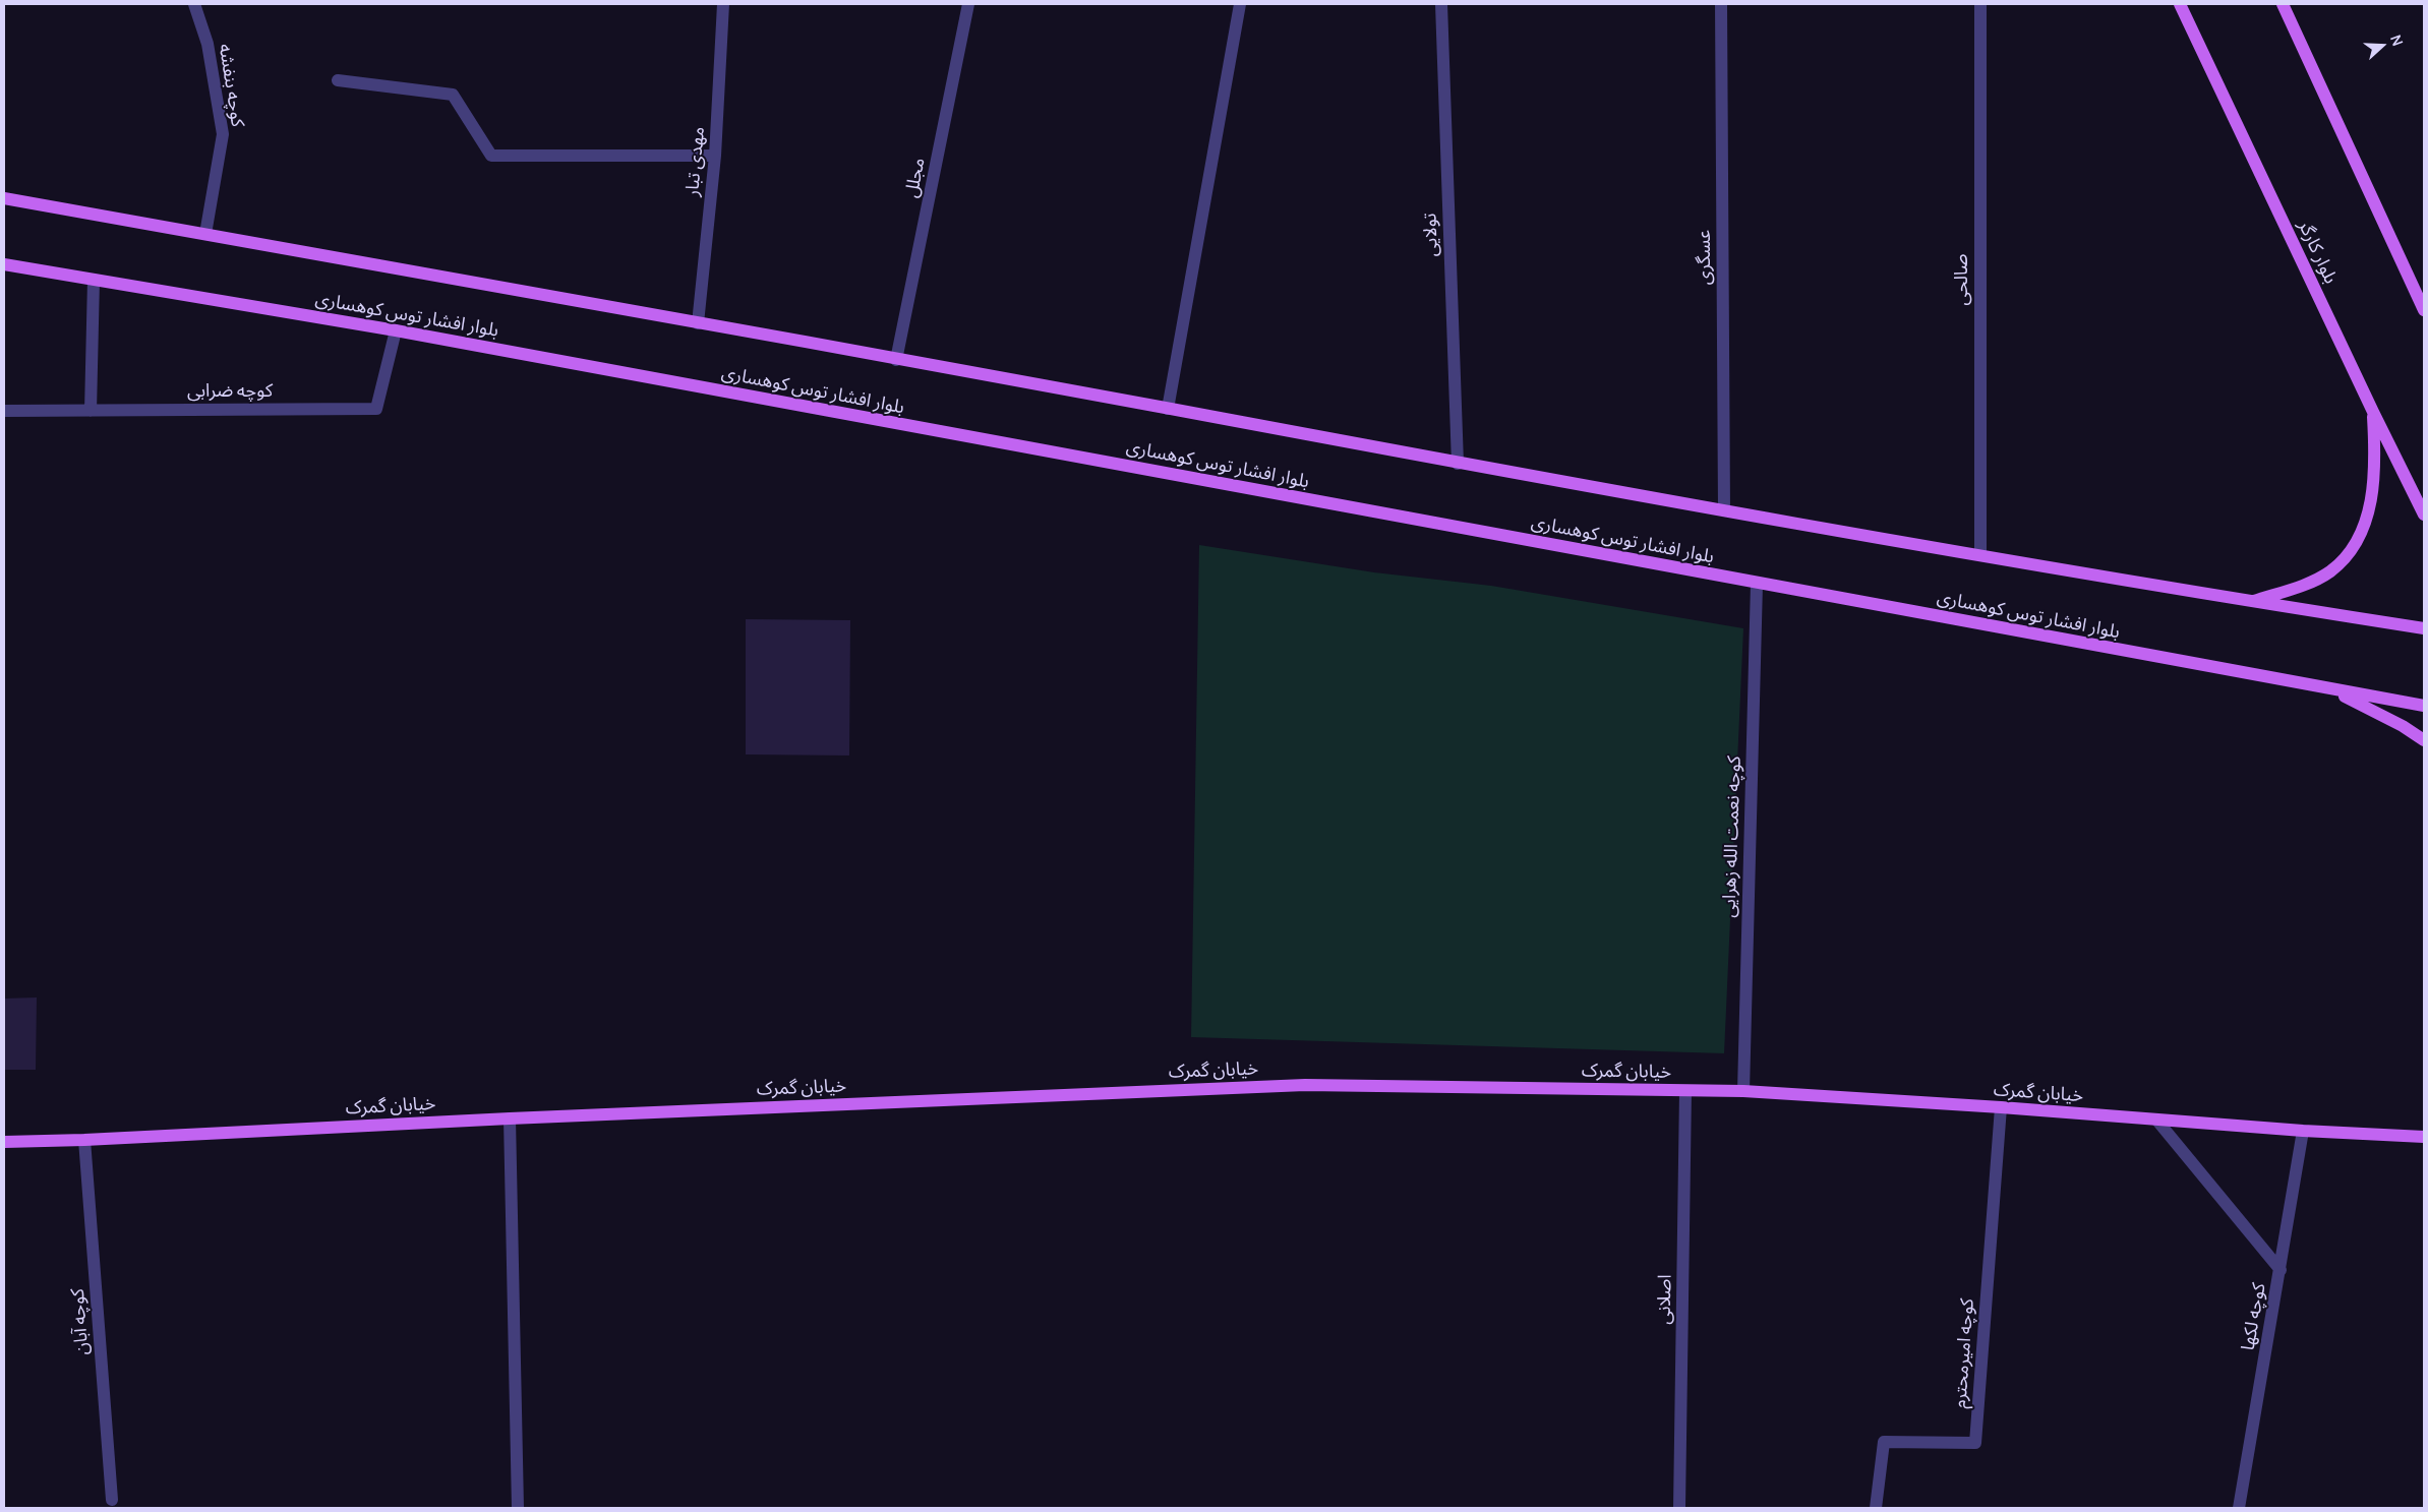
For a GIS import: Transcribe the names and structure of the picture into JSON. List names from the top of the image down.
{
  "streets": {
    "main road": ["بلوار کارگر", "بلوار افشار توس کوهساری", "خیابان گمرک"],
    "street": [
      "کوچه بنفشه",
      "مهدی تبار",
      "مجلل",
      "تولایی",
      "عسگری",
      "صالحی",
      "کوچه ضرابی",
      "کوچه نعمت الله زهرایی",
      "اصلانی",
      "کوچه لکها",
      "کوچه آبان",
      "کوچه امیرمحترم"
    ]
  },
  "crossings": [
    ["بلوار افشار توس کوهساری", "کوچه ضرابی"],
    ["بلوار افشار توس کوهساری", "کوچه نعمت الله زهرایی"],
    ["کوچه نعمت الله زهرایی", "خیابان گمرک"],
    ["خیابان گمرک", "اصلانی"],
    ["خیابان گمرک", "کوچه لکها"],
    ["خیابان گمرک", "کوچه آبان"],
    ["خیابان گمرک", "کوچه امیرمحترم"]
  ],
  "north": "right"
}
